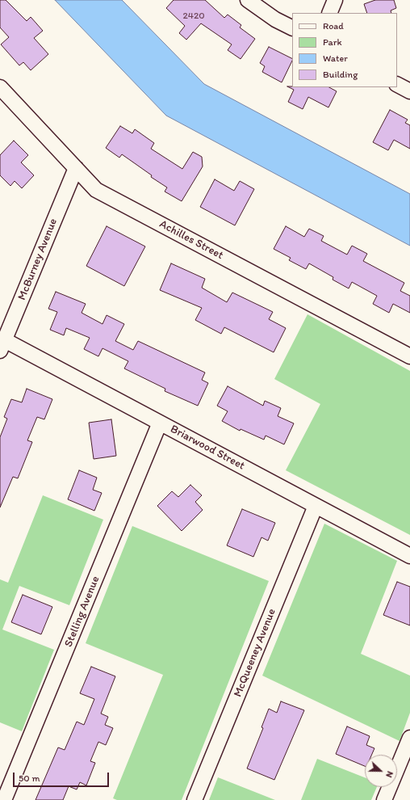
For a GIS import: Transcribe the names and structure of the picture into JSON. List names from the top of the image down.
{
  "streets": {
    "street": [
      "Achilles Street",
      "McBurney Avenue",
      "Briarwood Street",
      "Stelling Avenue",
      "McQueeney Avenue"
    ]
  },
  "crossings": [
    ["Achilles Street", "McBurney Avenue"],
    ["McBurney Avenue", "Briarwood Street"],
    ["Briarwood Street", "Stelling Avenue"],
    ["Briarwood Street", "McQueeney Avenue"]
  ],
  "house_numbers": ["2420"],
  "legend": [
    "Road",
    "Park",
    "Water",
    "Building"
  ],
  "scale_bar": "50 m",
  "north": "right"
}
